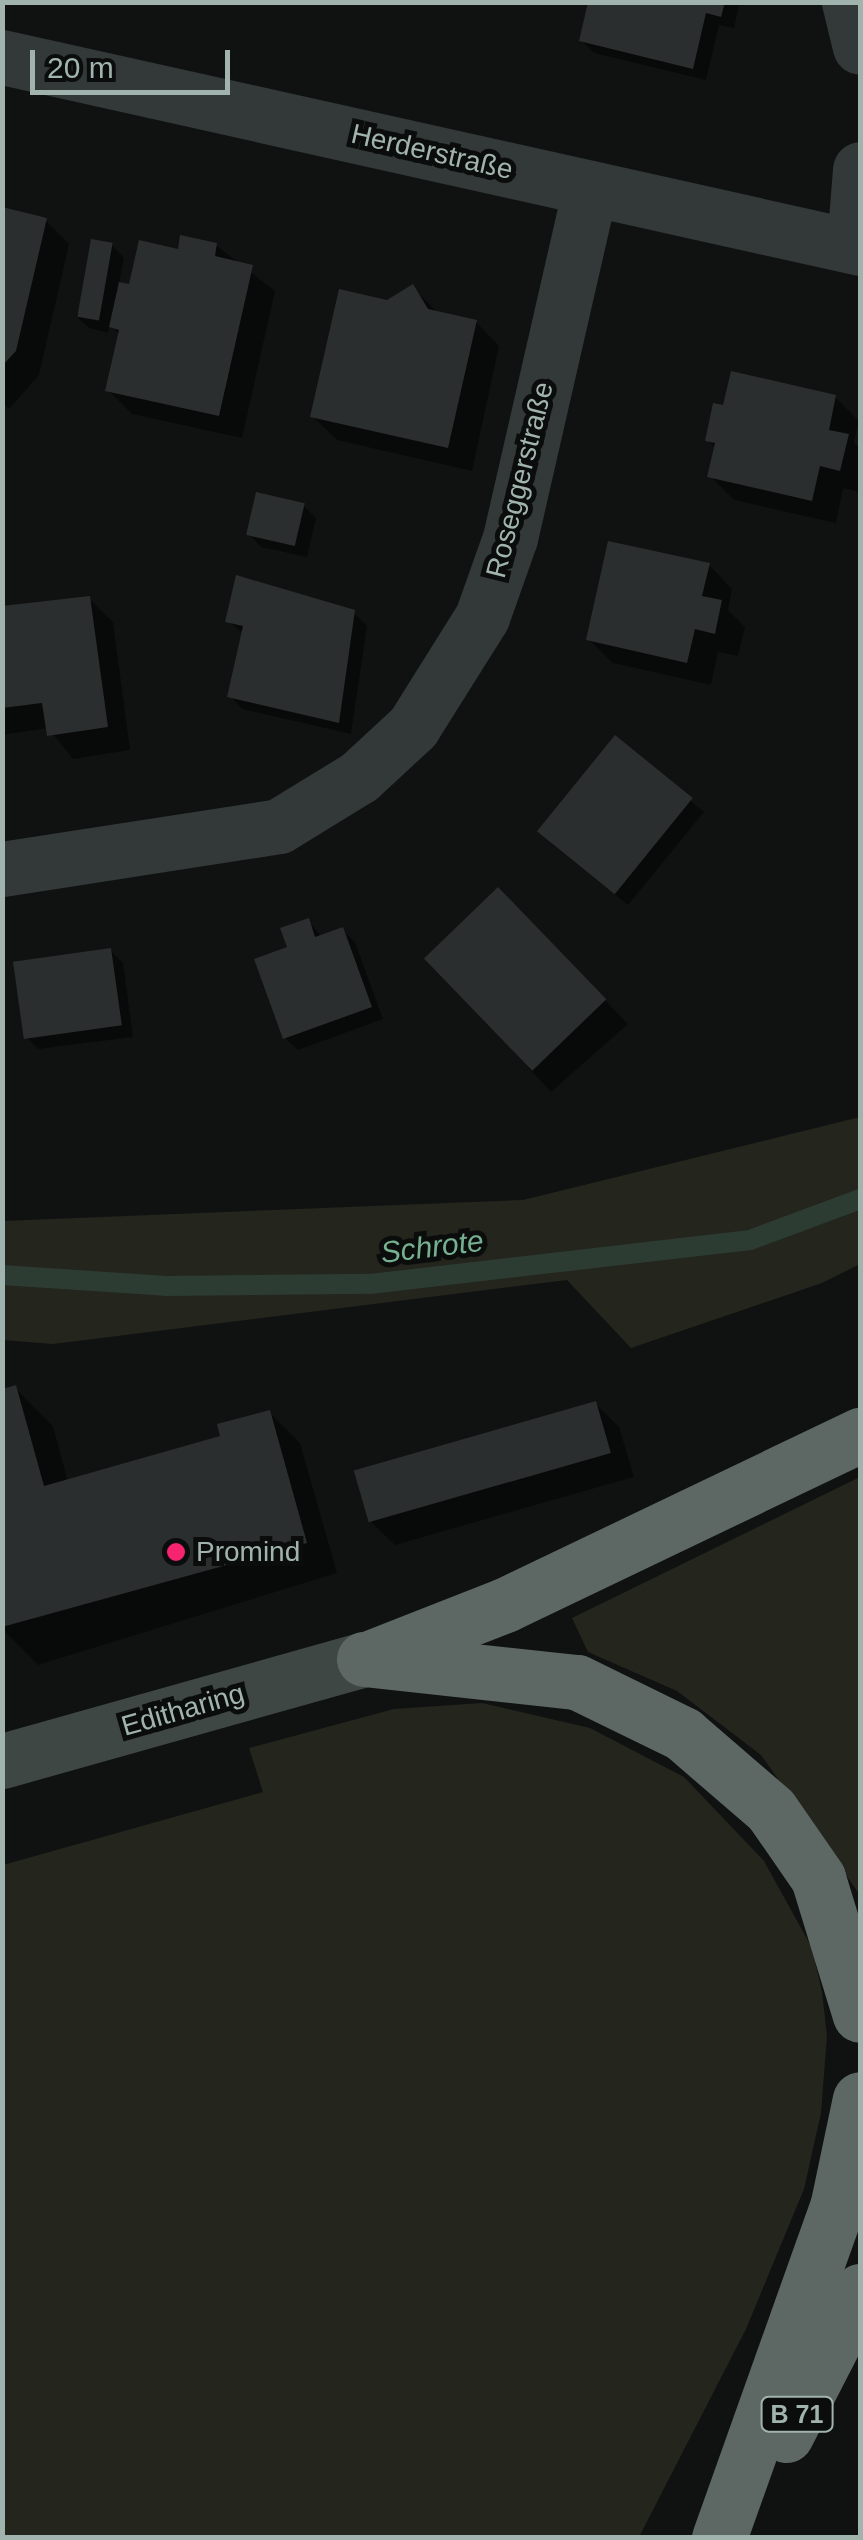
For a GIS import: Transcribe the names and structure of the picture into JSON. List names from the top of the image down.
{
  "streets": {
    "highway": ["B 71"],
    "street": ["Herderstraße", "Roseggerstraße", "Editharing"]
  },
  "crossings": [
    ["Herderstraße", "Roseggerstraße"]
  ],
  "water": ["Schrote"],
  "places": ["Promind"],
  "scale_bar": "20 m"
}
